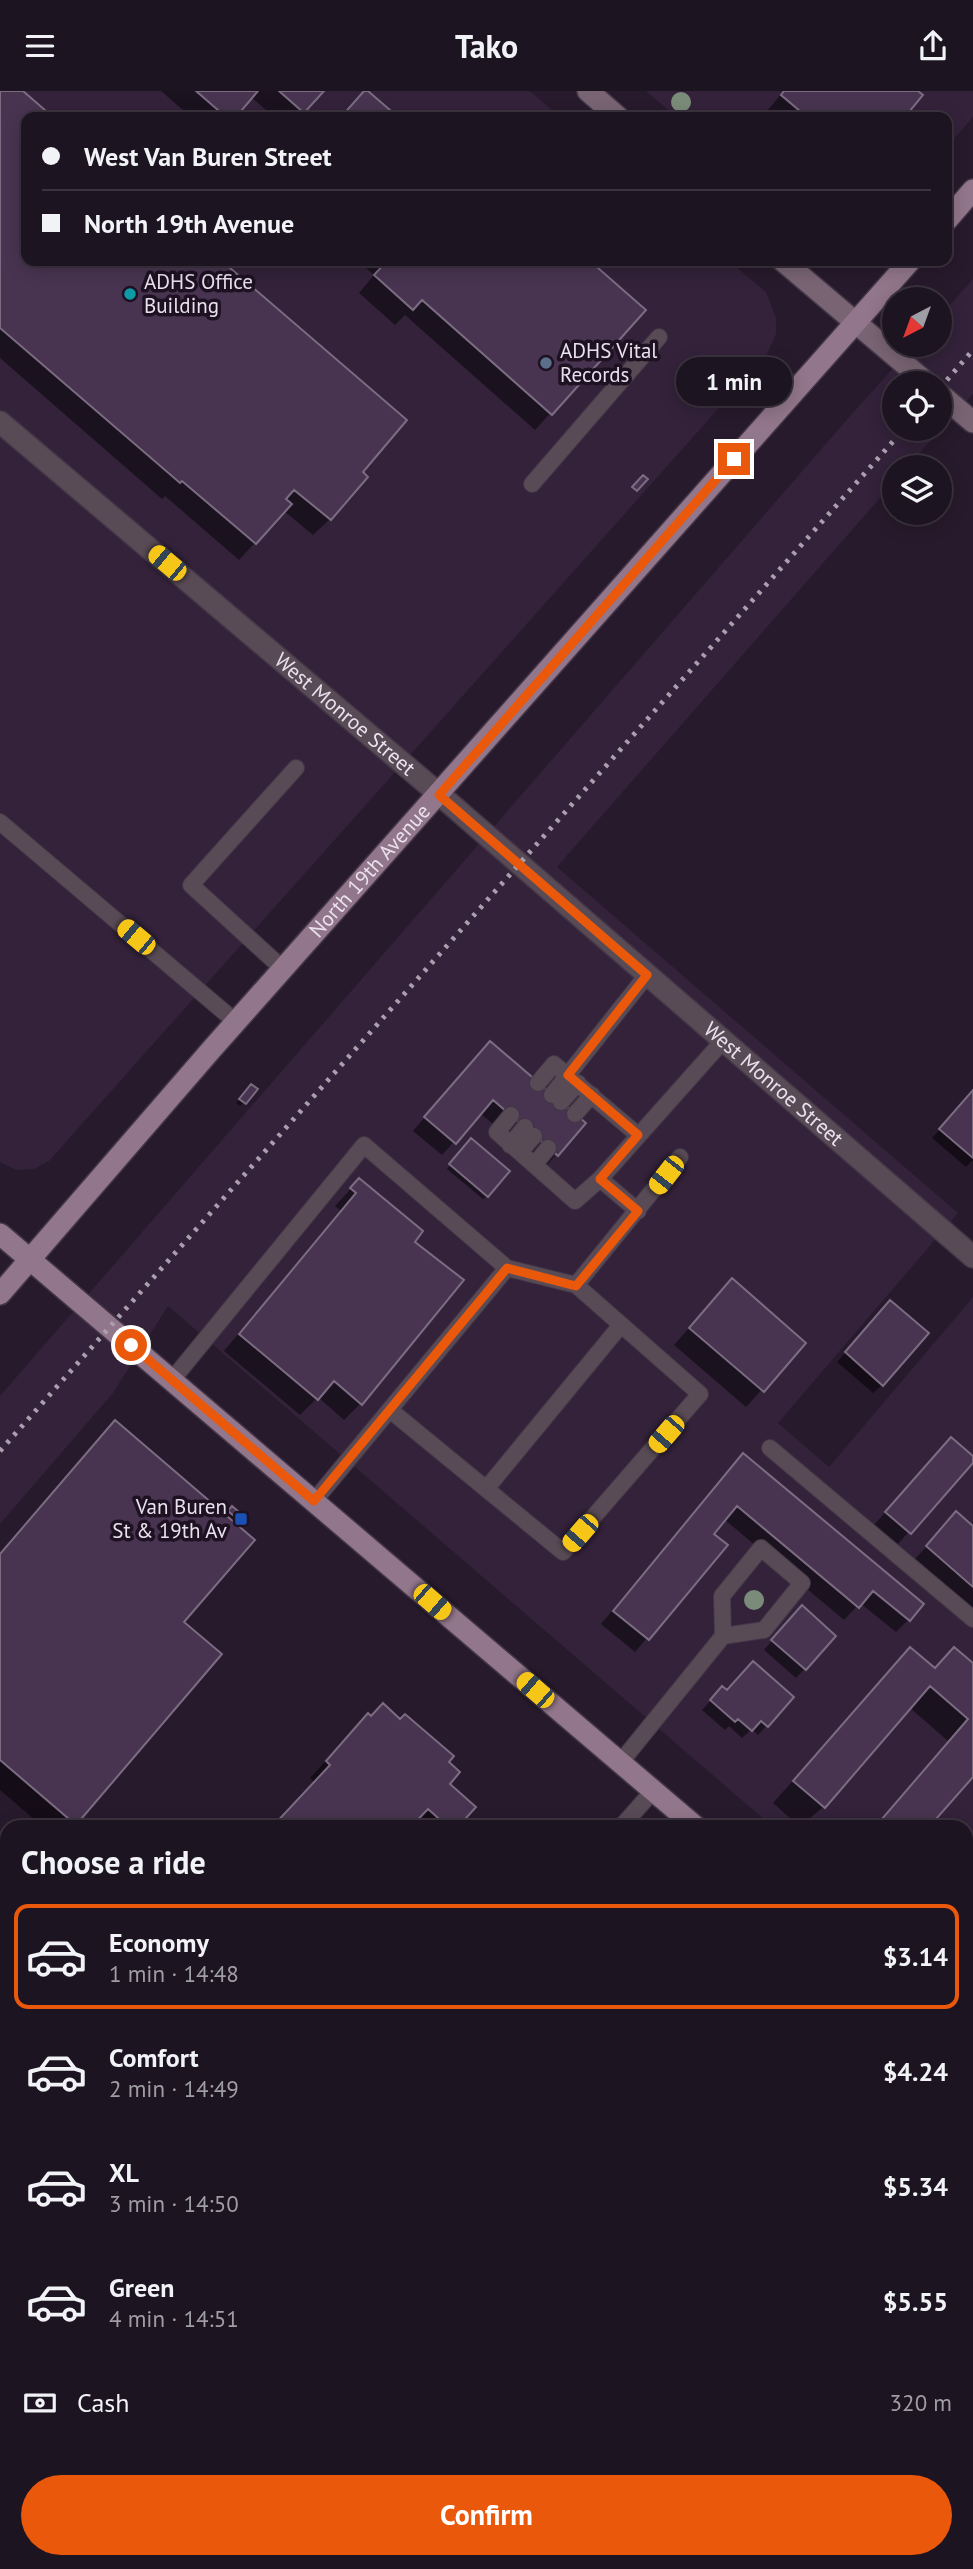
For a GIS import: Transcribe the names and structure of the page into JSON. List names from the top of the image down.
{
  "streets": {
    "main road": ["North 19th Avenue"],
    "street": ["West Monroe Street"]
  },
  "crossings": [
    ["West Monroe Street", "North 19th Avenue"]
  ],
  "places": {
    "other": ["ADHS Office Building", "ADHS Vital Records"],
    "transit": ["Van Buren St & 19th Av"]
  },
  "north": "bottom left",
  "page": {
    "header": "Tako",
    "banner": ["West Van Buren Street", "North 19th Avenue"],
    "bubble": "1 min",
    "heading": "Choose a ride",
    "list": [
      {
        "name": "Economy",
        "note": "1 min · 14:48",
        "value": "$3.14"
      },
      {
        "name": "Comfort",
        "note": "2 min · 14:49",
        "value": "$4.24"
      },
      {
        "name": "XL",
        "note": "3 min · 14:50",
        "value": "$5.34"
      },
      {
        "name": "Green",
        "note": "4 min · 14:51",
        "value": "$5.55"
      }
    ],
    "pay": ["Cash", "320 m"],
    "buttons": "Confirm"
  }
}
